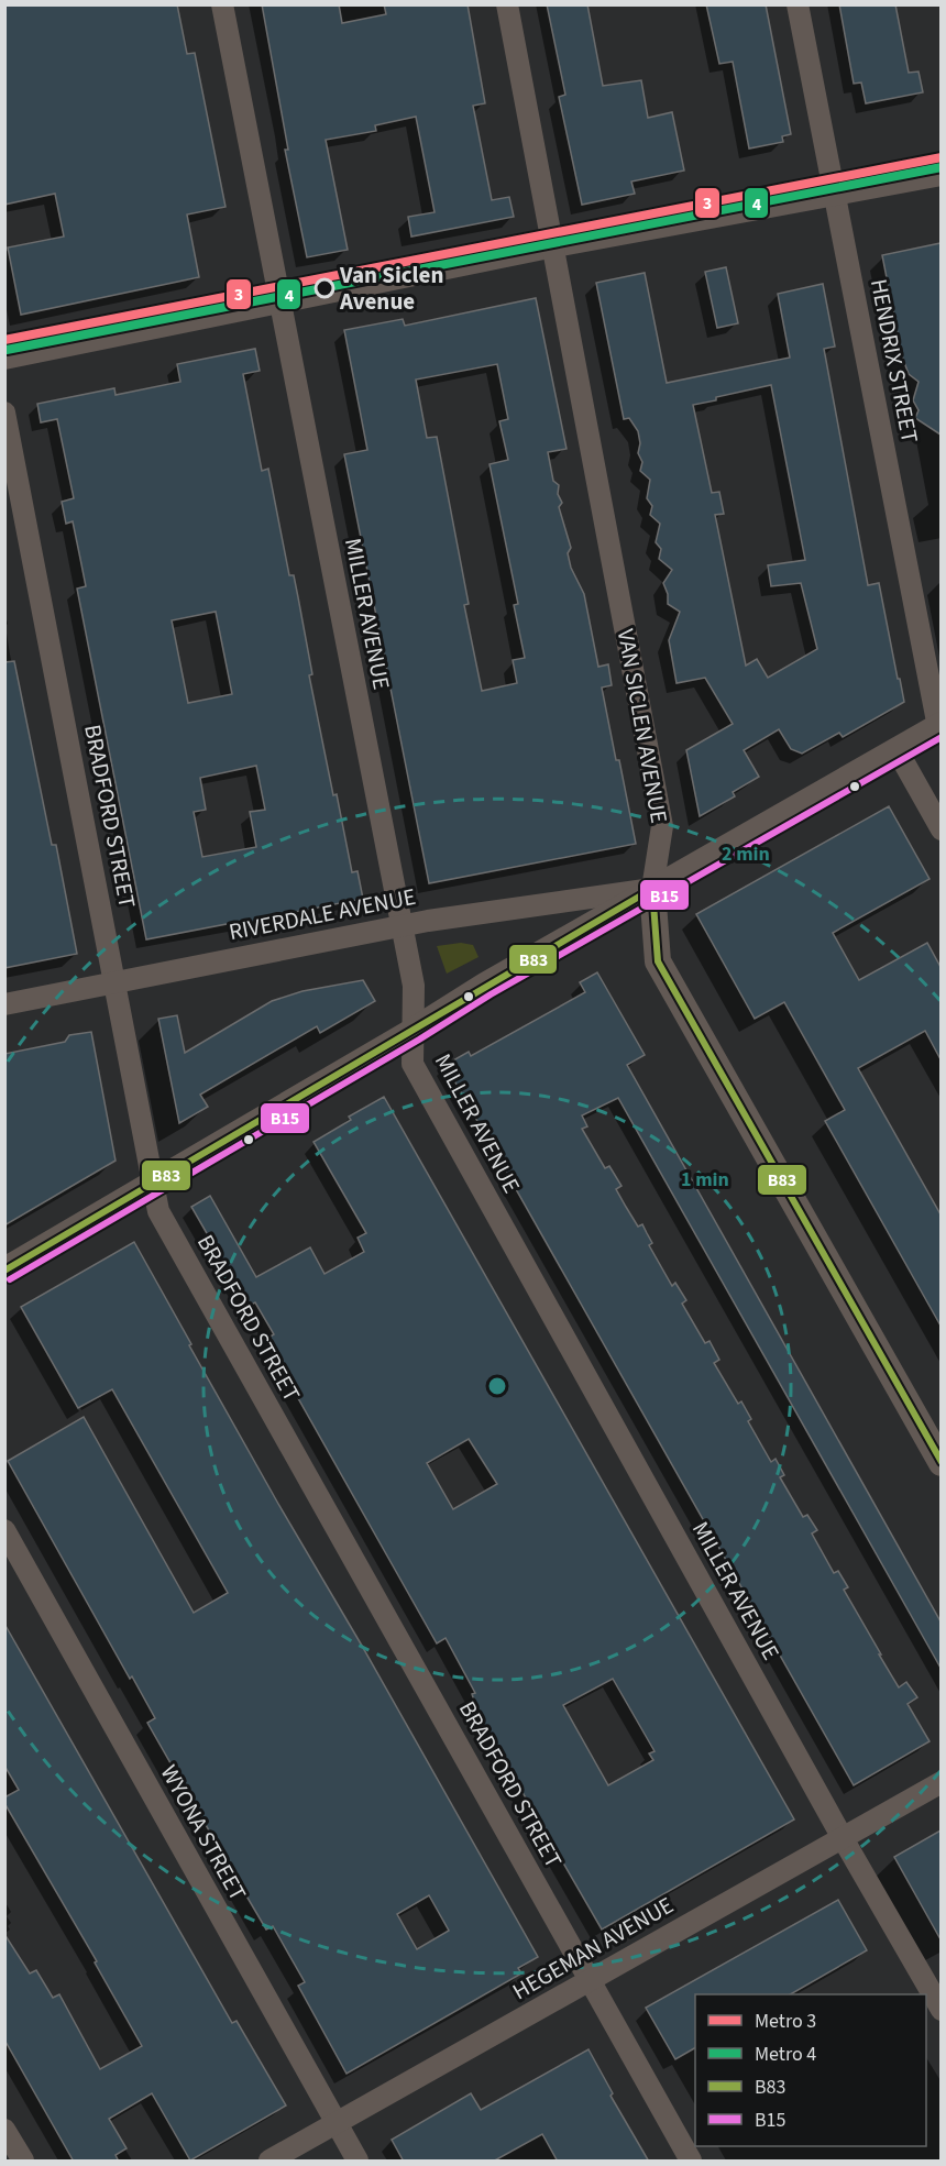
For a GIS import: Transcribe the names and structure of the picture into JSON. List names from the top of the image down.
{
  "streets": {
    "street": [
      "HENDRIX STREET",
      "MILLER AVENUE",
      "VAN SICLEN AVENUE",
      "BRADFORD STREET",
      "RIVERDALE AVENUE",
      "WYONA STREET",
      "HEGEMAN AVENUE"
    ]
  },
  "crossings": [
    ["MILLER AVENUE", "RIVERDALE AVENUE"],
    ["MILLER AVENUE", "HEGEMAN AVENUE"],
    ["VAN SICLEN AVENUE", "RIVERDALE AVENUE"],
    ["BRADFORD STREET", "RIVERDALE AVENUE"],
    ["BRADFORD STREET", "HEGEMAN AVENUE"],
    ["WYONA STREET", "HEGEMAN AVENUE"]
  ],
  "places": ["Van Siclen Avenue"],
  "lines": [
    "metro line 3",
    "metro line 4",
    "transit line B15",
    "transit line B83"
  ],
  "legend": [
    "Metro 3",
    "Metro 4",
    "B83",
    "B15"
  ],
  "rings": ["2 min", "1 min"]
}
